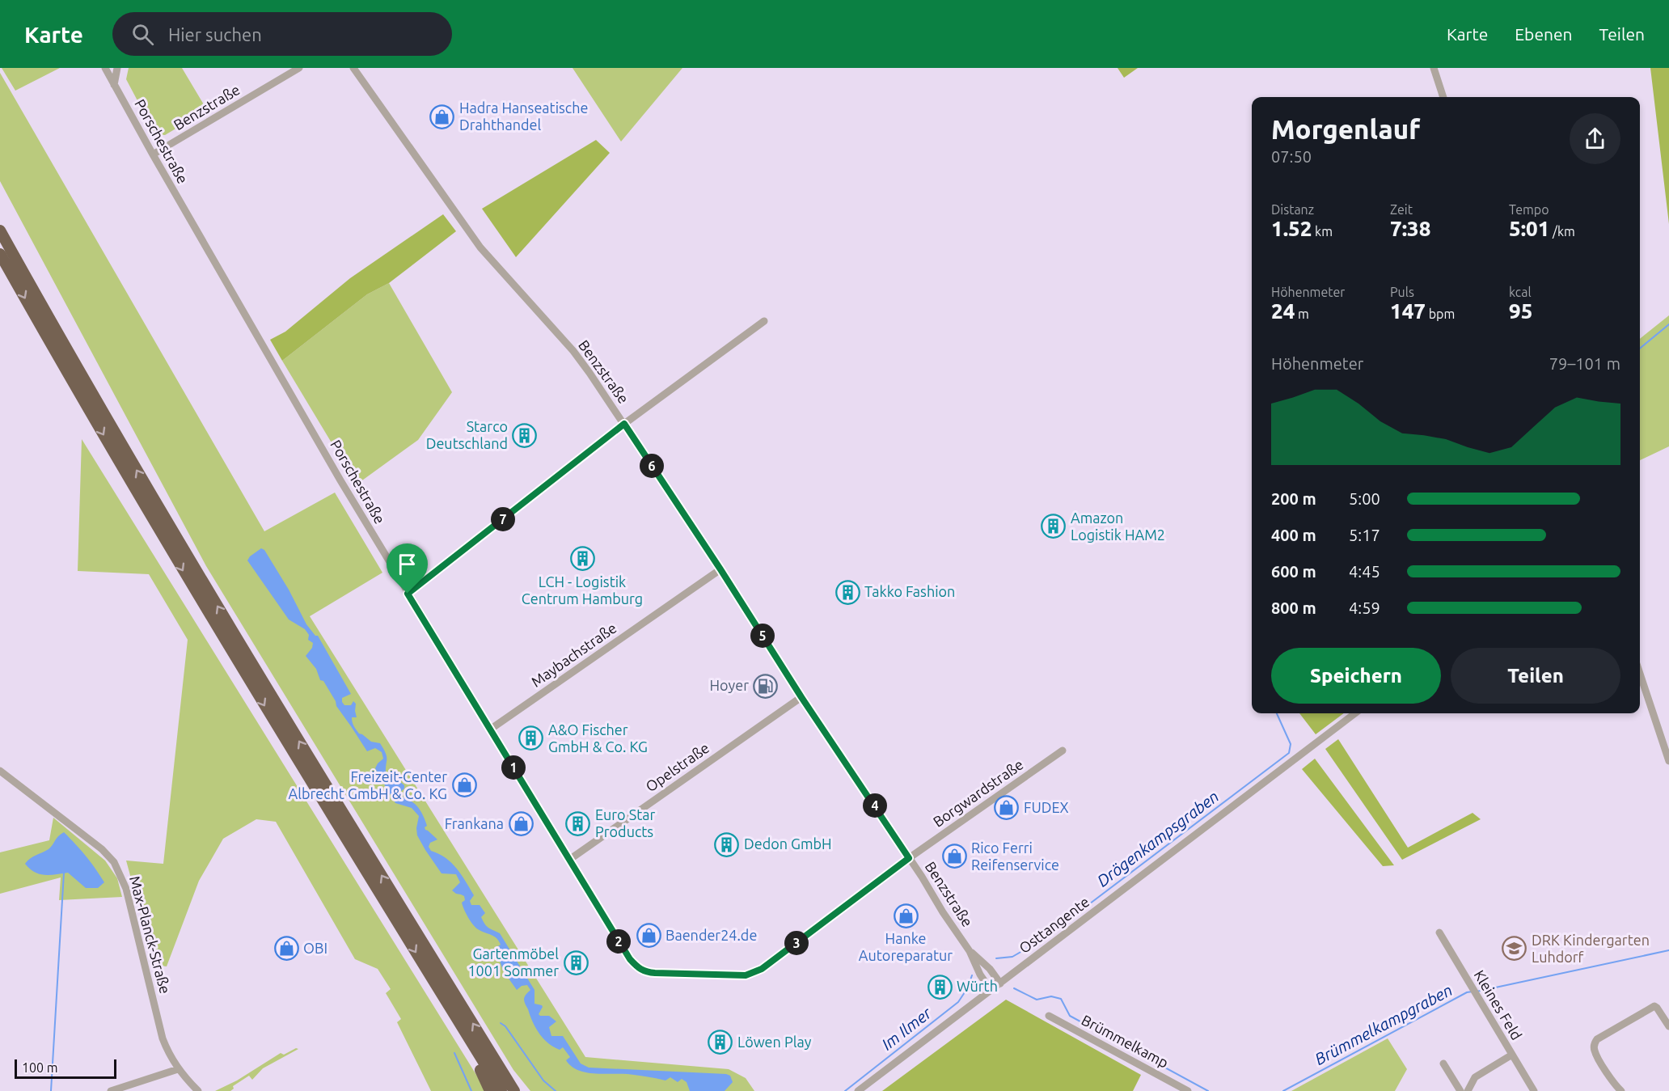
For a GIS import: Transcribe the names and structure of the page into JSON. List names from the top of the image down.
{
  "streets": {
    "street": [
      "Benzstraße",
      "Porschestraße",
      "Maybachstraße",
      "Opelstraße",
      "Borgwardstraße",
      "Osttangente",
      "Max-Planck-Straße",
      "Kleines Feld",
      "Brümmelkamp"
    ]
  },
  "crossings": [
    ["Benzstraße", "Porschestraße"],
    ["Benzstraße", "Maybachstraße"],
    ["Benzstraße", "Opelstraße"],
    ["Benzstraße", "Borgwardstraße"],
    ["Benzstraße", "Osttangente"],
    ["Porschestraße", "Maybachstraße"],
    ["Porschestraße", "Opelstraße"],
    ["Porschestraße", "Borgwardstraße"]
  ],
  "water": ["Drögenkampsgraben", "Brümmelkampgraben", "Im Ilmer"],
  "places": {
    "shop": [
      "Hadra Hanseatische Drahthandel",
      "Freizeit-Center Albrecht GmbH & Co. KG",
      "FUDEX",
      "Frankana",
      "Rico Ferri Reifenservice",
      "Hanke Autoreparatur",
      "Baender24.de",
      "OBI"
    ],
    "building": [
      "Starco Deutschland",
      "Amazon Logistik HAM2",
      "LCH - Logistik Centrum Hamburg",
      "Takko Fashion",
      "A&O Fischer GmbH & Co. KG",
      "Euro Star Products",
      "Dedon GmbH",
      "Gartenmöbel 1001 Sommer",
      "Würth",
      "Löwen Play"
    ],
    "fuel station": ["Hoyer"],
    "school or university": ["DRK Kindergarten Luhdorf"]
  },
  "scale_bar": "100 m",
  "page": {
    "header": "Karte",
    "search": "Hier suchen",
    "nav": ["Karte", "Ebenen", "Teilen"],
    "heading": ["Morgenlauf", "07:50"],
    "stats": [
      ["Distanz", "1.52 km"],
      ["Zeit", "7:38"],
      ["Tempo", "5:01 /km"],
      ["Höhenmeter", "24 m"],
      ["Puls", "147 bpm"],
      ["kcal", "95"]
    ],
    "chart": ["Höhenmeter", "79–101 m"],
    "pins": [
      "6",
      "7",
      "5",
      "1",
      "4",
      "2",
      "3"
    ],
    "list": [
      {
        "name": "200 m",
        "note": "5:00"
      },
      {
        "name": "400 m",
        "note": "5:17"
      },
      {
        "name": "600 m",
        "note": "4:45"
      },
      {
        "name": "800 m",
        "note": "4:59"
      }
    ],
    "buttons": ["Speichern", "Teilen"],
    "scale": "100 m"
  }
}
